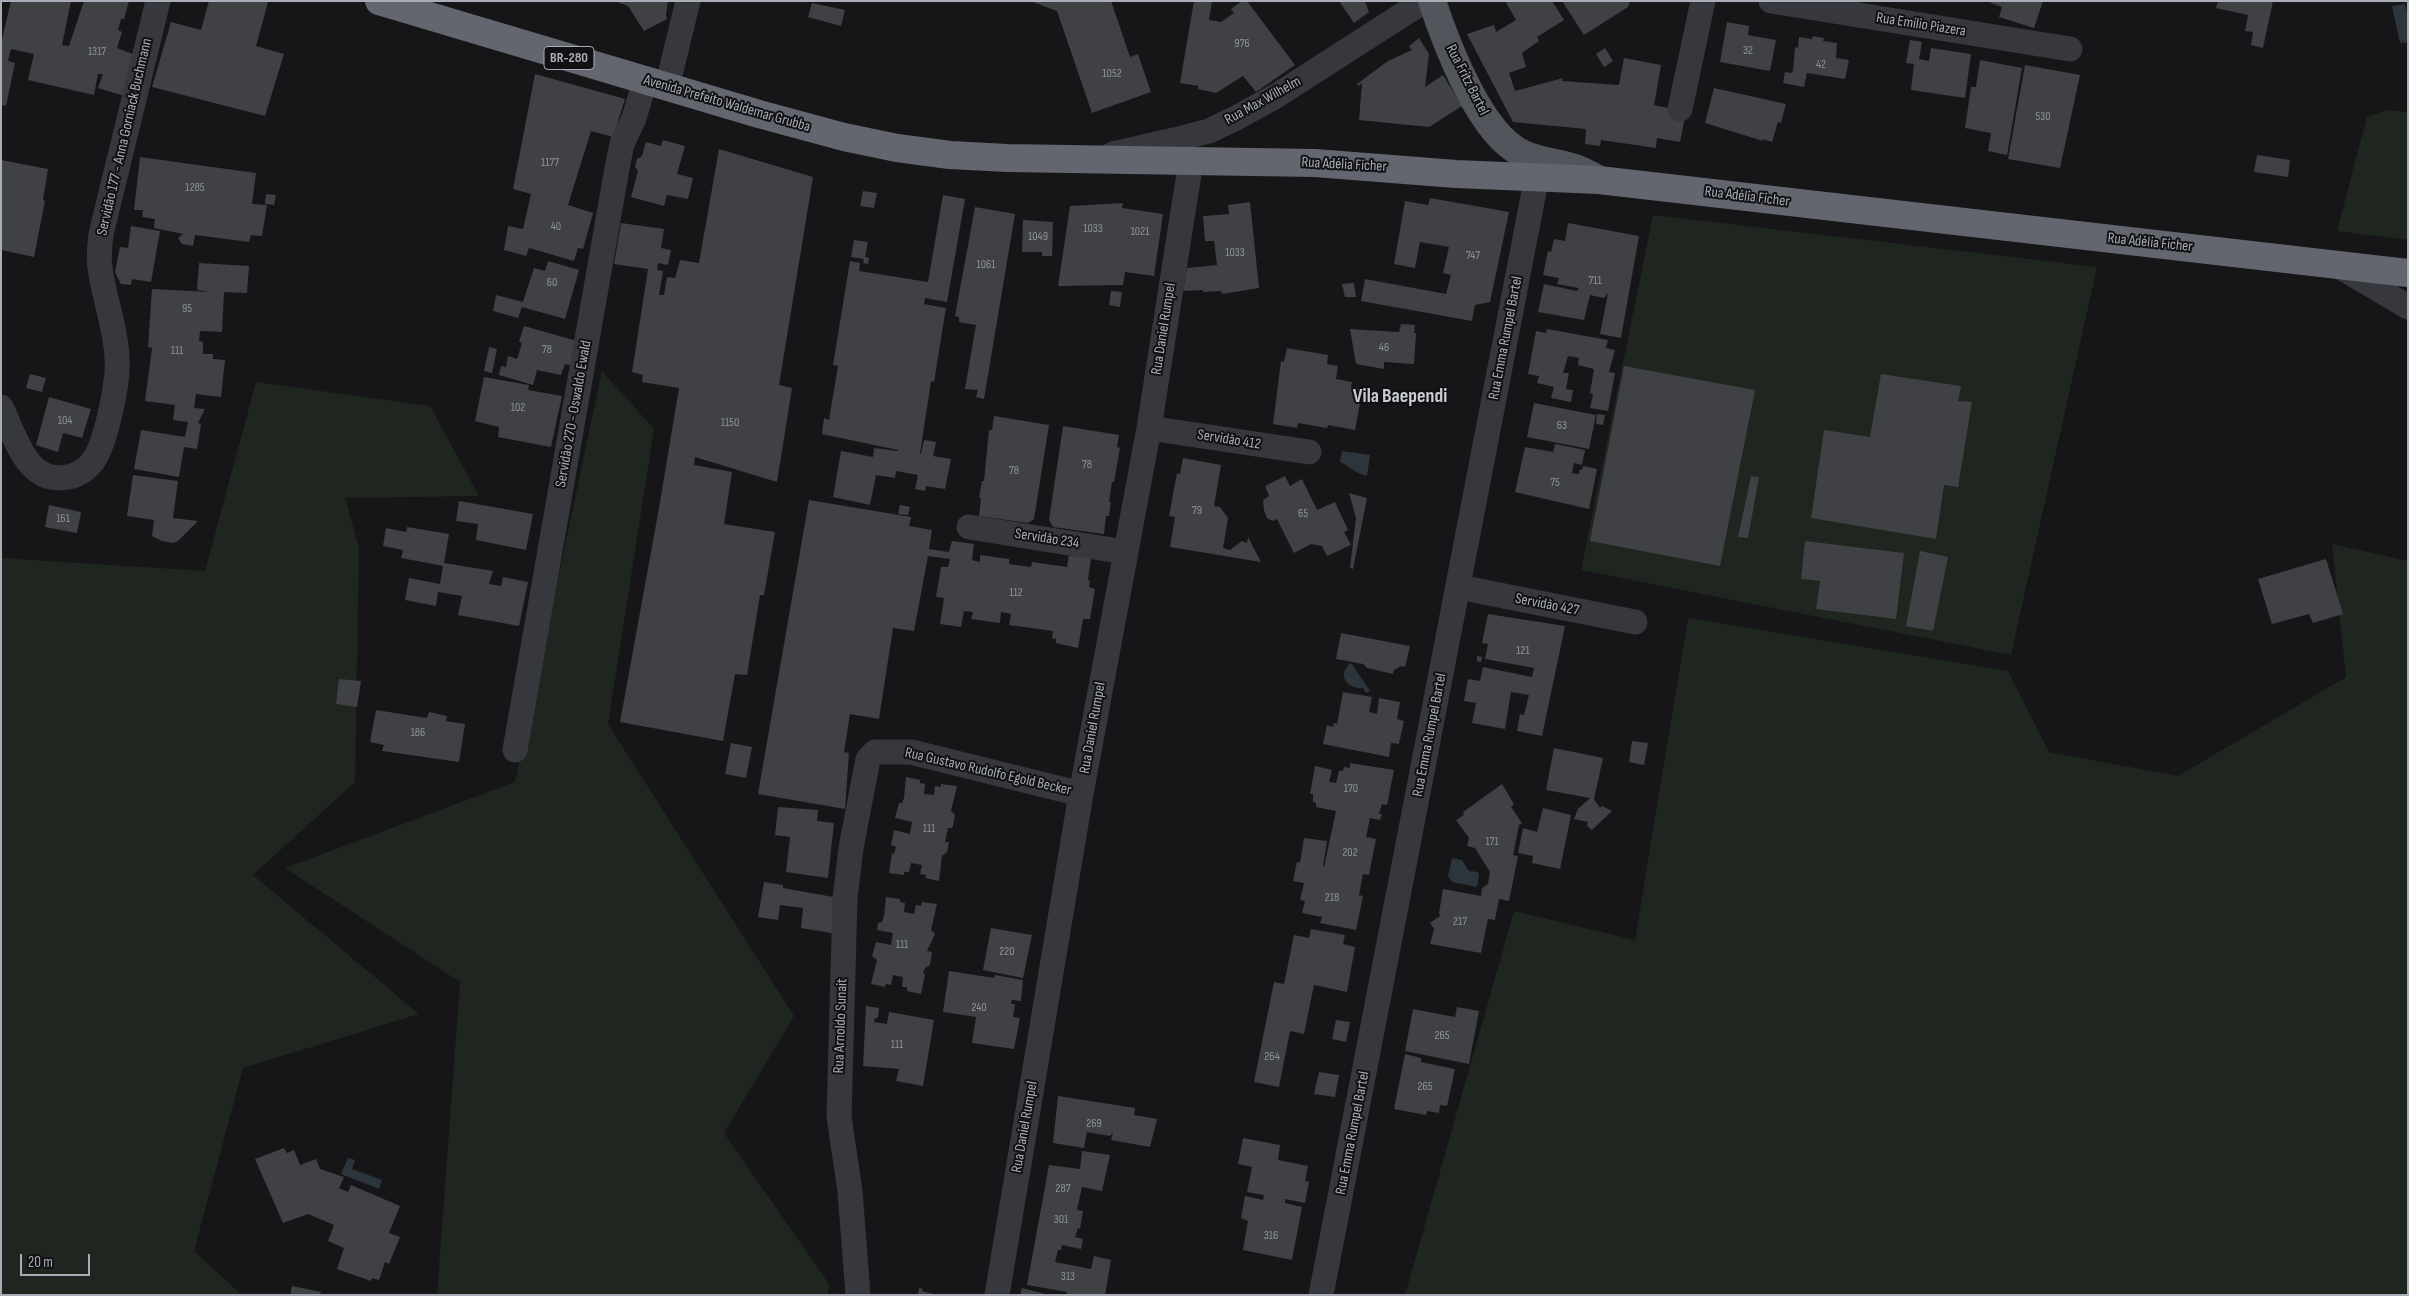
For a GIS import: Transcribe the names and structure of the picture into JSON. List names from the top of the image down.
{
  "streets": {
    "highway": ["BR-280", "Avenida Prefeito Waldemar Grubba", "Rua Adélia Ficher"],
    "main road": ["Rua Fritz Bartel"],
    "street": [
      "Rua Emílio Piazera",
      "Rua Max Wilhelm",
      "Servidão 177 - Anna Gorniack Buchmann",
      "Rua Daniel Rumpel",
      "Rua Emma Rumpel Bartel",
      "Servidão 270 - Oswaldo Ewald",
      "Servidão 412",
      "Servidão 234",
      "Servidão 427",
      "Rua Gustavo Rudolfo Egold Becker",
      "Rua Arnoldo Sunait"
    ]
  },
  "crossings": [
    ["Rua Fritz Bartel", "Rua Adélia Ficher"],
    ["Rua Max Wilhelm", "Avenida Prefeito Waldemar Grubba"],
    ["Rua Max Wilhelm", "Rua Adélia Ficher"],
    ["Avenida Prefeito Waldemar Grubba", "Rua Adélia Ficher"],
    ["Avenida Prefeito Waldemar Grubba", "Servidão 270 - Oswaldo Ewald"],
    ["Rua Adélia Ficher", "Rua Daniel Rumpel"],
    ["Rua Adélia Ficher", "Rua Emma Rumpel Bartel"],
    ["Rua Daniel Rumpel", "Servidão 412"],
    ["Rua Daniel Rumpel", "Servidão 234"],
    ["Rua Daniel Rumpel", "Rua Gustavo Rudolfo Egold Becker"],
    ["Rua Emma Rumpel Bartel", "Servidão 427"],
    ["Rua Gustavo Rudolfo Egold Becker", "Rua Arnoldo Sunait"]
  ],
  "districts": ["Vila Baependi"],
  "house_numbers": [
    "976",
    "32",
    "1317",
    "42",
    "1052",
    "530",
    "1177",
    "1285",
    "40",
    "1033",
    "1021",
    "1049",
    "1033",
    "747",
    "1061",
    "711",
    "60",
    "95",
    "46",
    "78",
    "111",
    "102",
    "104",
    "1150",
    "63",
    "78",
    "78",
    "75",
    "79",
    "65",
    "161",
    "112",
    "121",
    "186",
    "170",
    "111",
    "171",
    "202",
    "218",
    "217",
    "111",
    "220",
    "240",
    "265",
    "111",
    "264",
    "265",
    "269",
    "287",
    "301",
    "316",
    "313"
  ],
  "scale_bar": "20 m"
}
